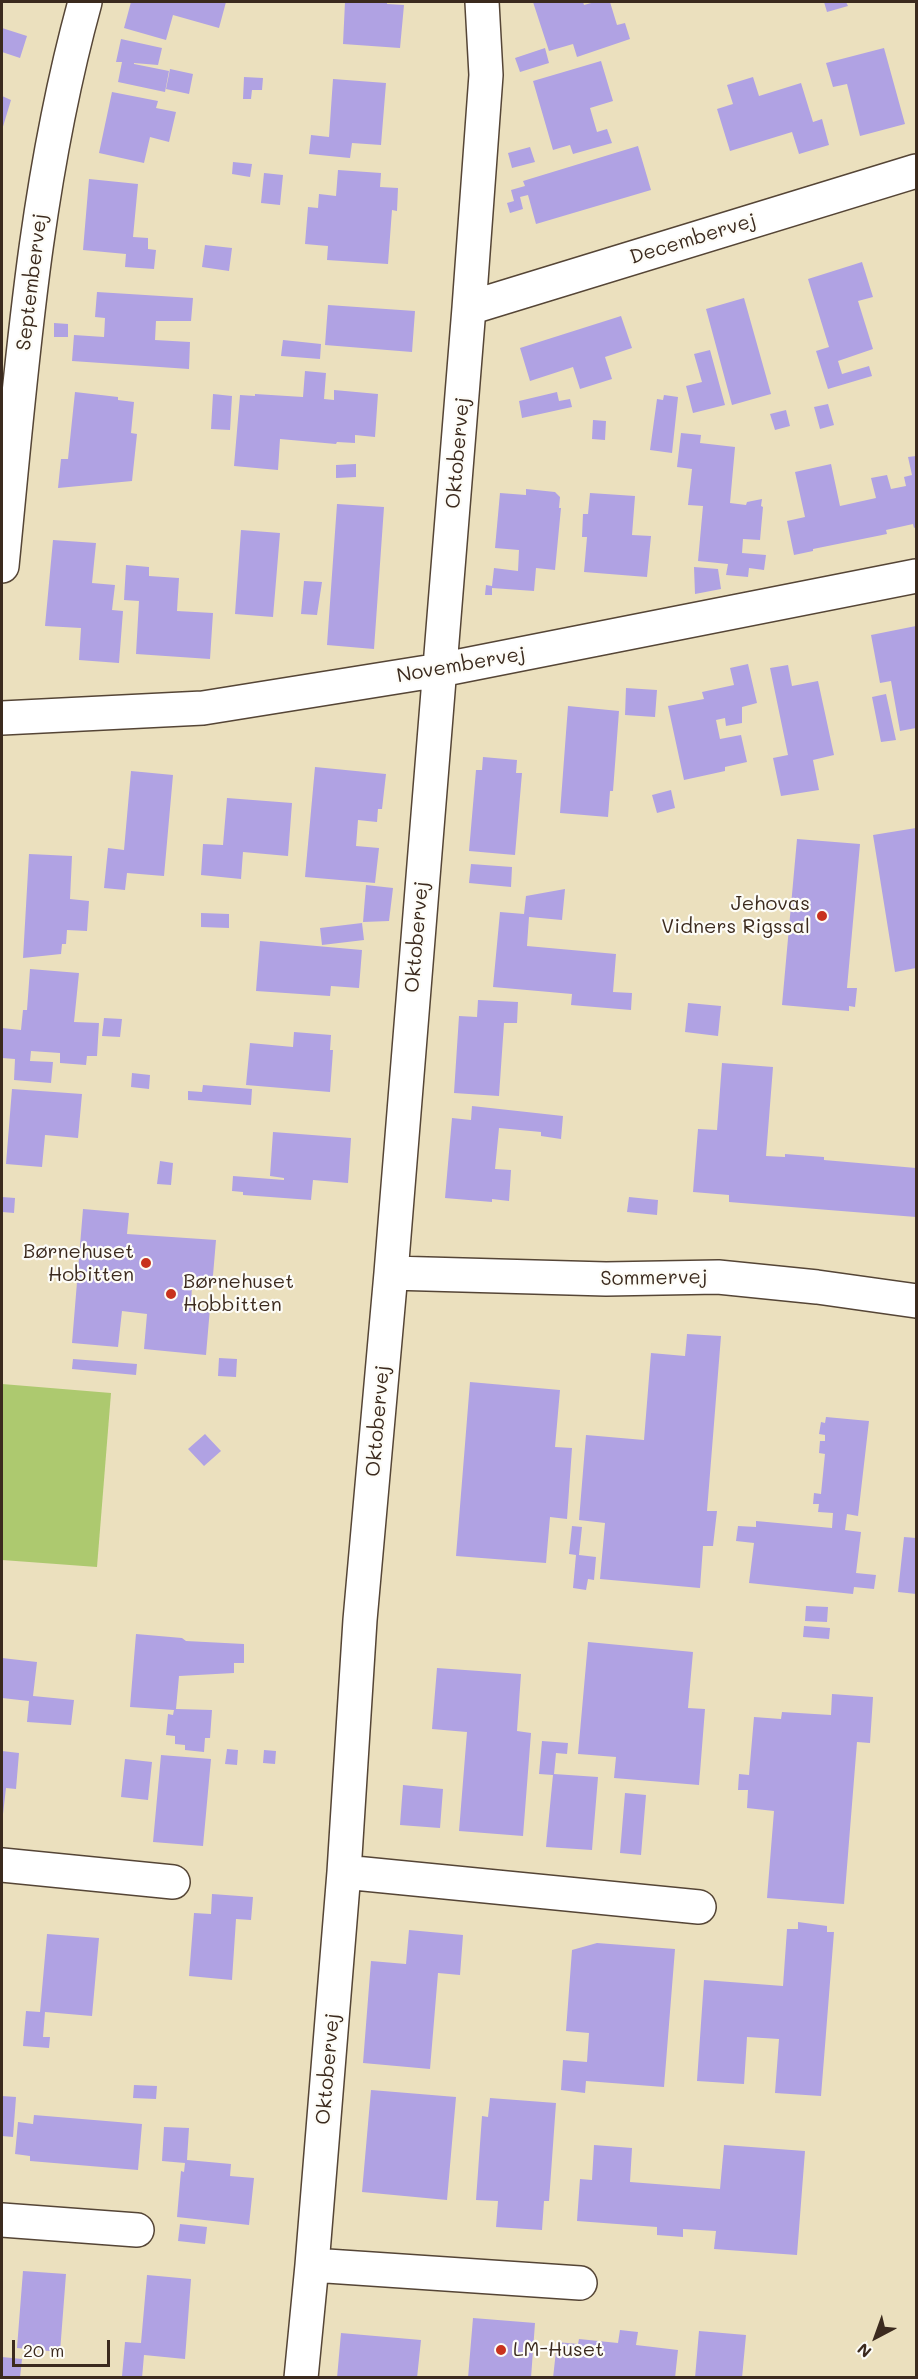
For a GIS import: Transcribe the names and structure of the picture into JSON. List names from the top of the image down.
{
  "streets": {
    "street": [
      "Decembervej",
      "Septembervej",
      "Oktobervej",
      "Novembervej",
      "Sommervej"
    ]
  },
  "crossings": [
    ["Decembervej", "Oktobervej"],
    ["Oktobervej", "Novembervej"],
    ["Oktobervej", "Sommervej"]
  ],
  "places": [
    "Jehovas Vidners Rigssal",
    "Børnehuset Hobitten",
    "Børnehuset Hobbitten",
    "LM-Huset"
  ],
  "scale_bar": "20 m",
  "north": "bottom left"
}
